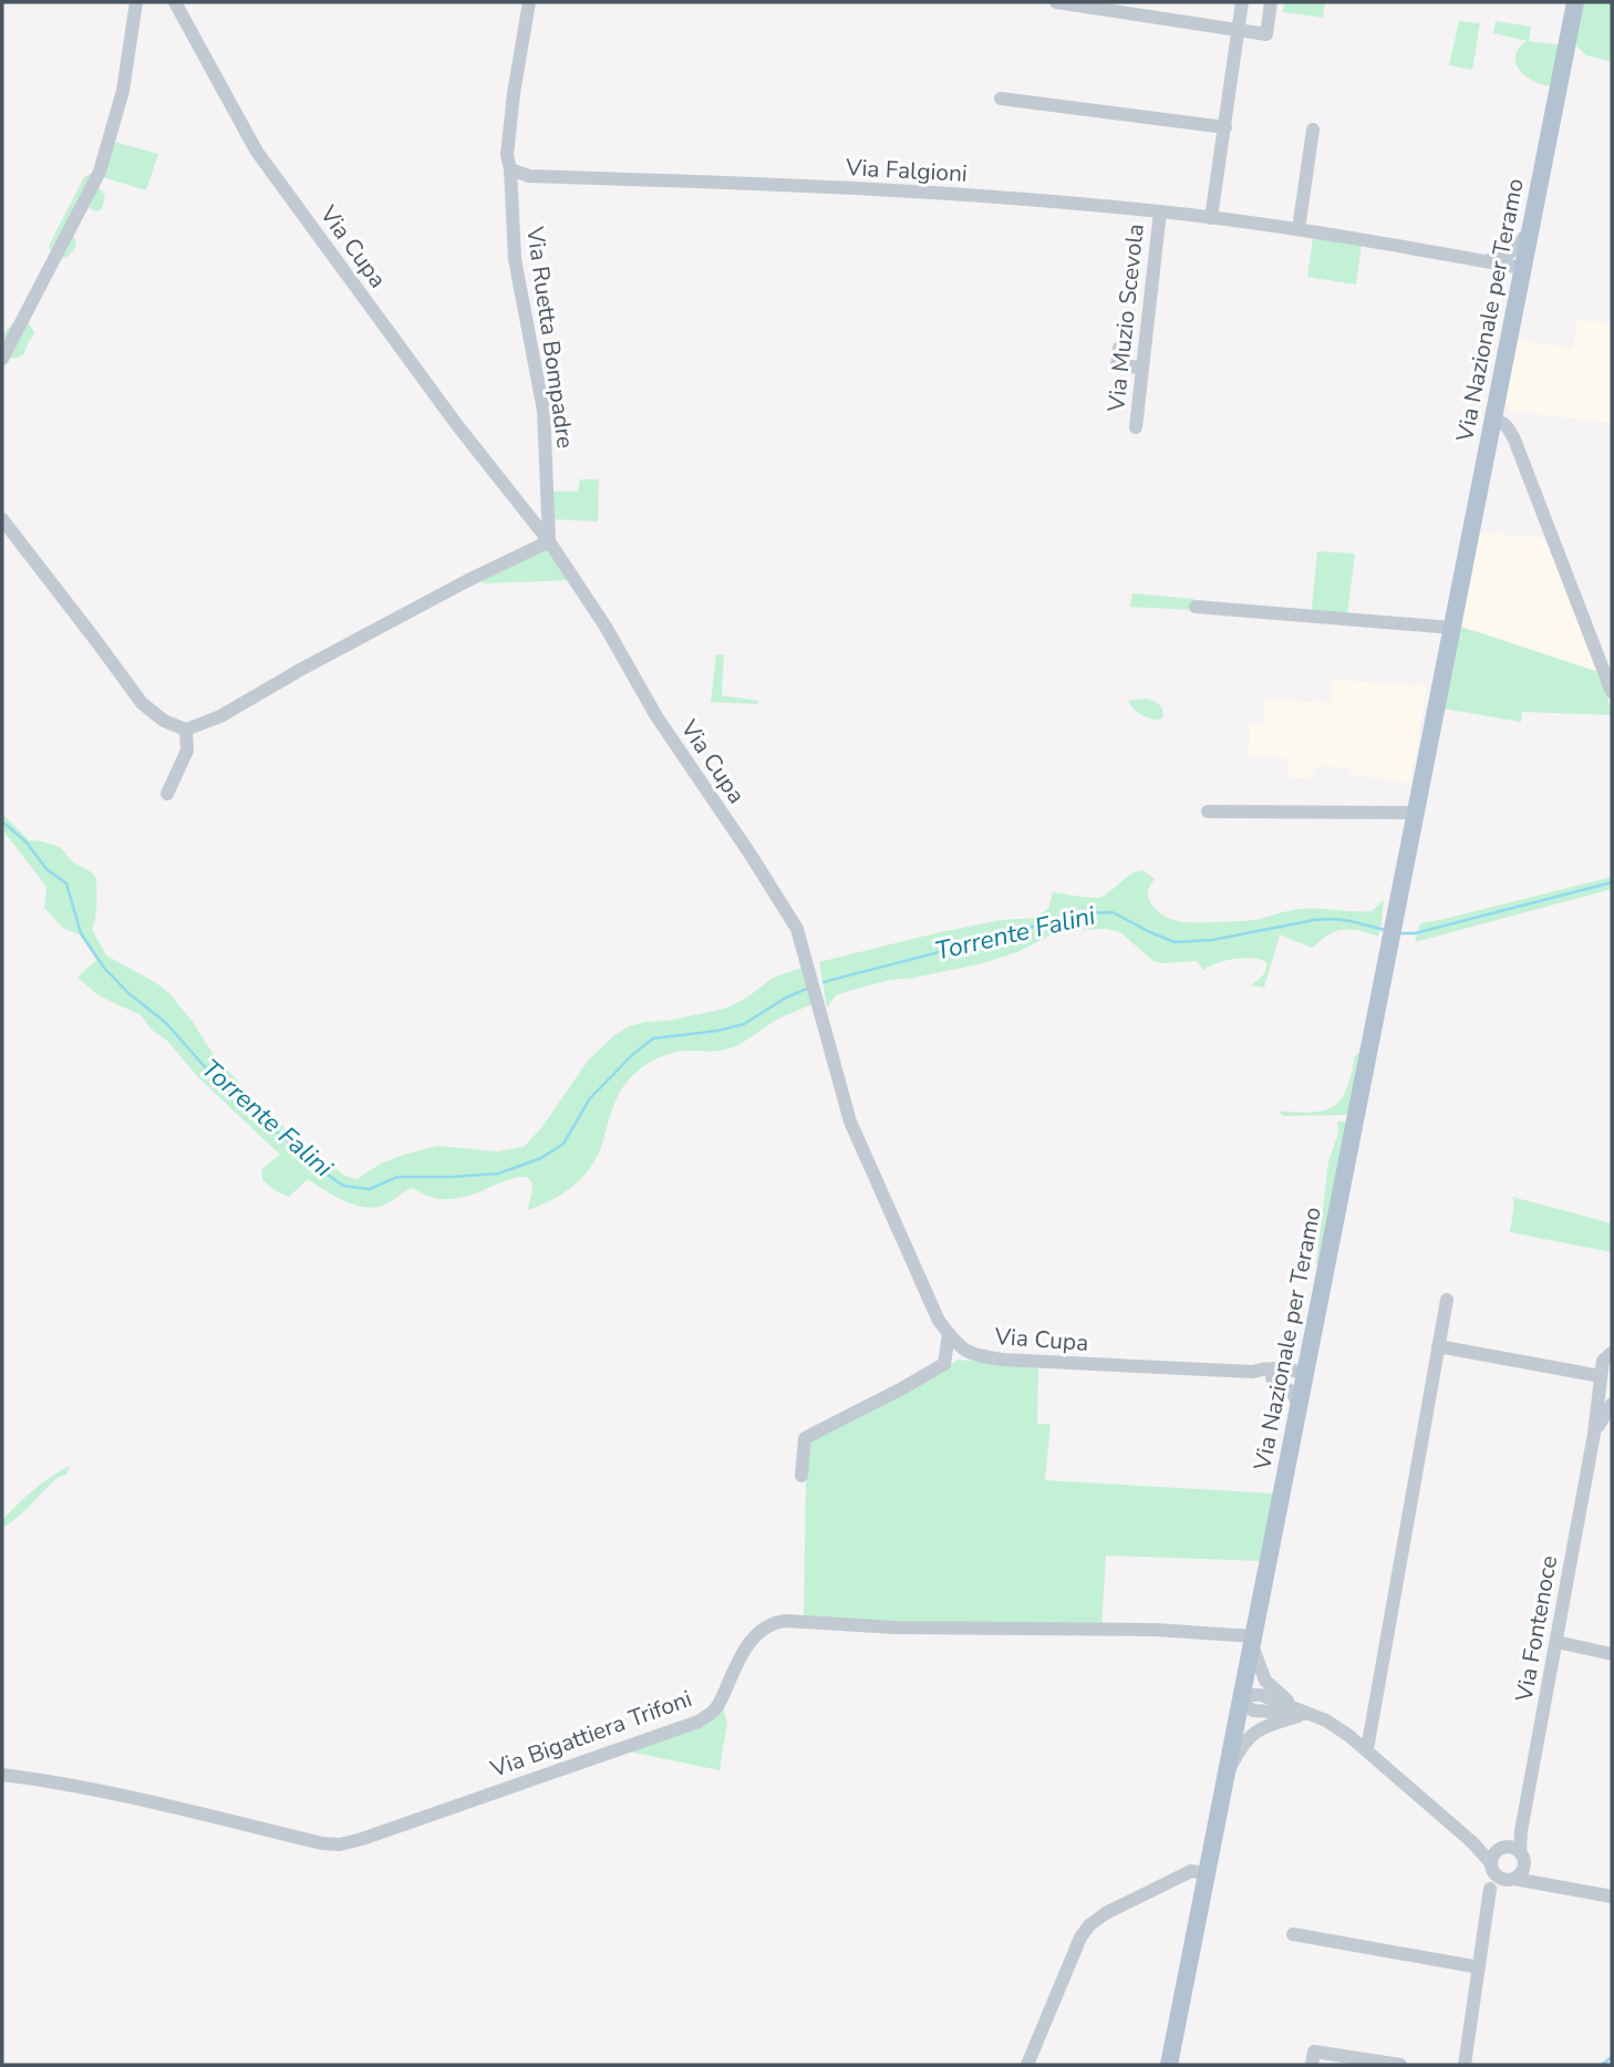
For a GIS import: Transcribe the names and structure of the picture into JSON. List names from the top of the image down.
{
  "streets": {
    "main road": ["Via Nazionale per Teramo"],
    "street": [
      "Via Falgioni",
      "Via Cupa",
      "Via Muzio Scevola",
      "Via Ruetta Bompadre",
      "Via Fontenoce",
      "Via Bigattiera Trifoni"
    ]
  },
  "crossings": [
    ["Via Falgioni", "Via Nazionale per Teramo"],
    ["Via Falgioni", "Via Muzio Scevola"],
    ["Via Falgioni", "Via Ruetta Bompadre"],
    ["Via Cupa", "Via Nazionale per Teramo"],
    ["Via Cupa", "Via Ruetta Bompadre"],
    ["Via Nazionale per Teramo", "Via Bigattiera Trifoni"]
  ],
  "water": ["Torrente Falini"]
}
